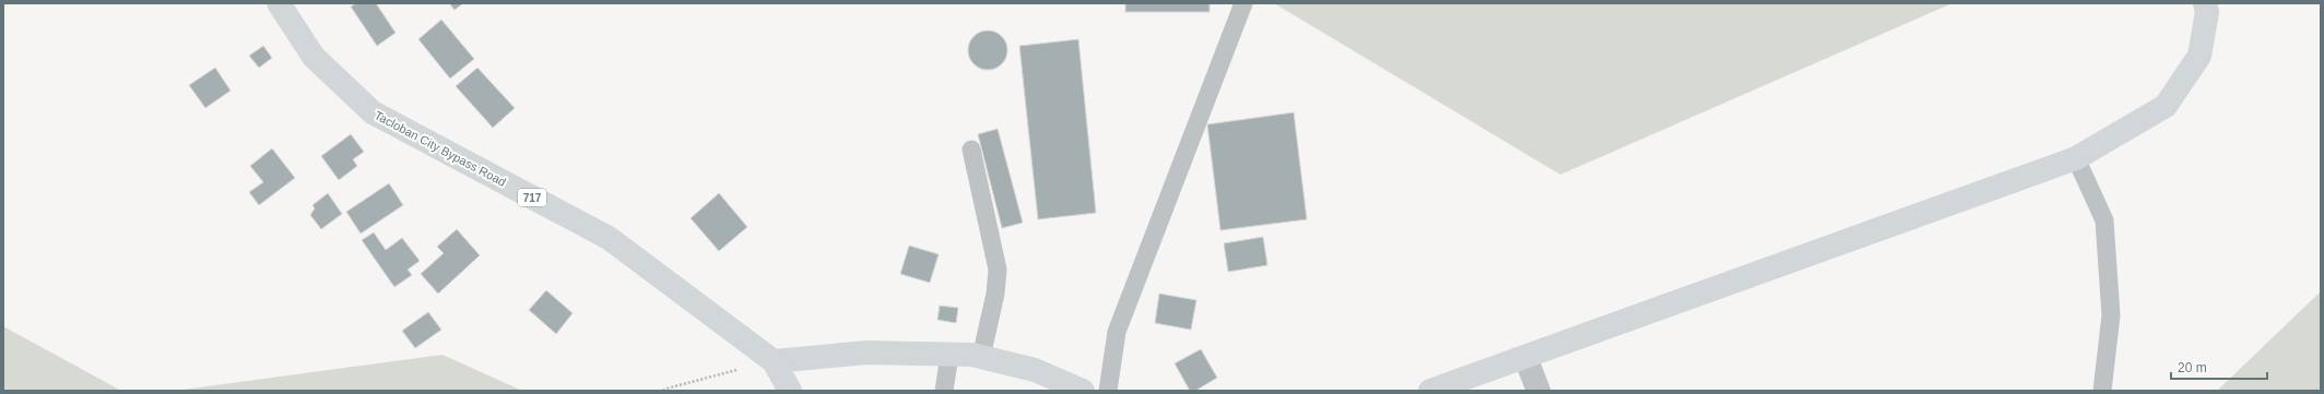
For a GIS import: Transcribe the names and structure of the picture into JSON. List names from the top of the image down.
{
  "streets": {
    "main road": ["Tacloban City Bypass Road", "717"]
  },
  "scale_bar": "20 m"
}
